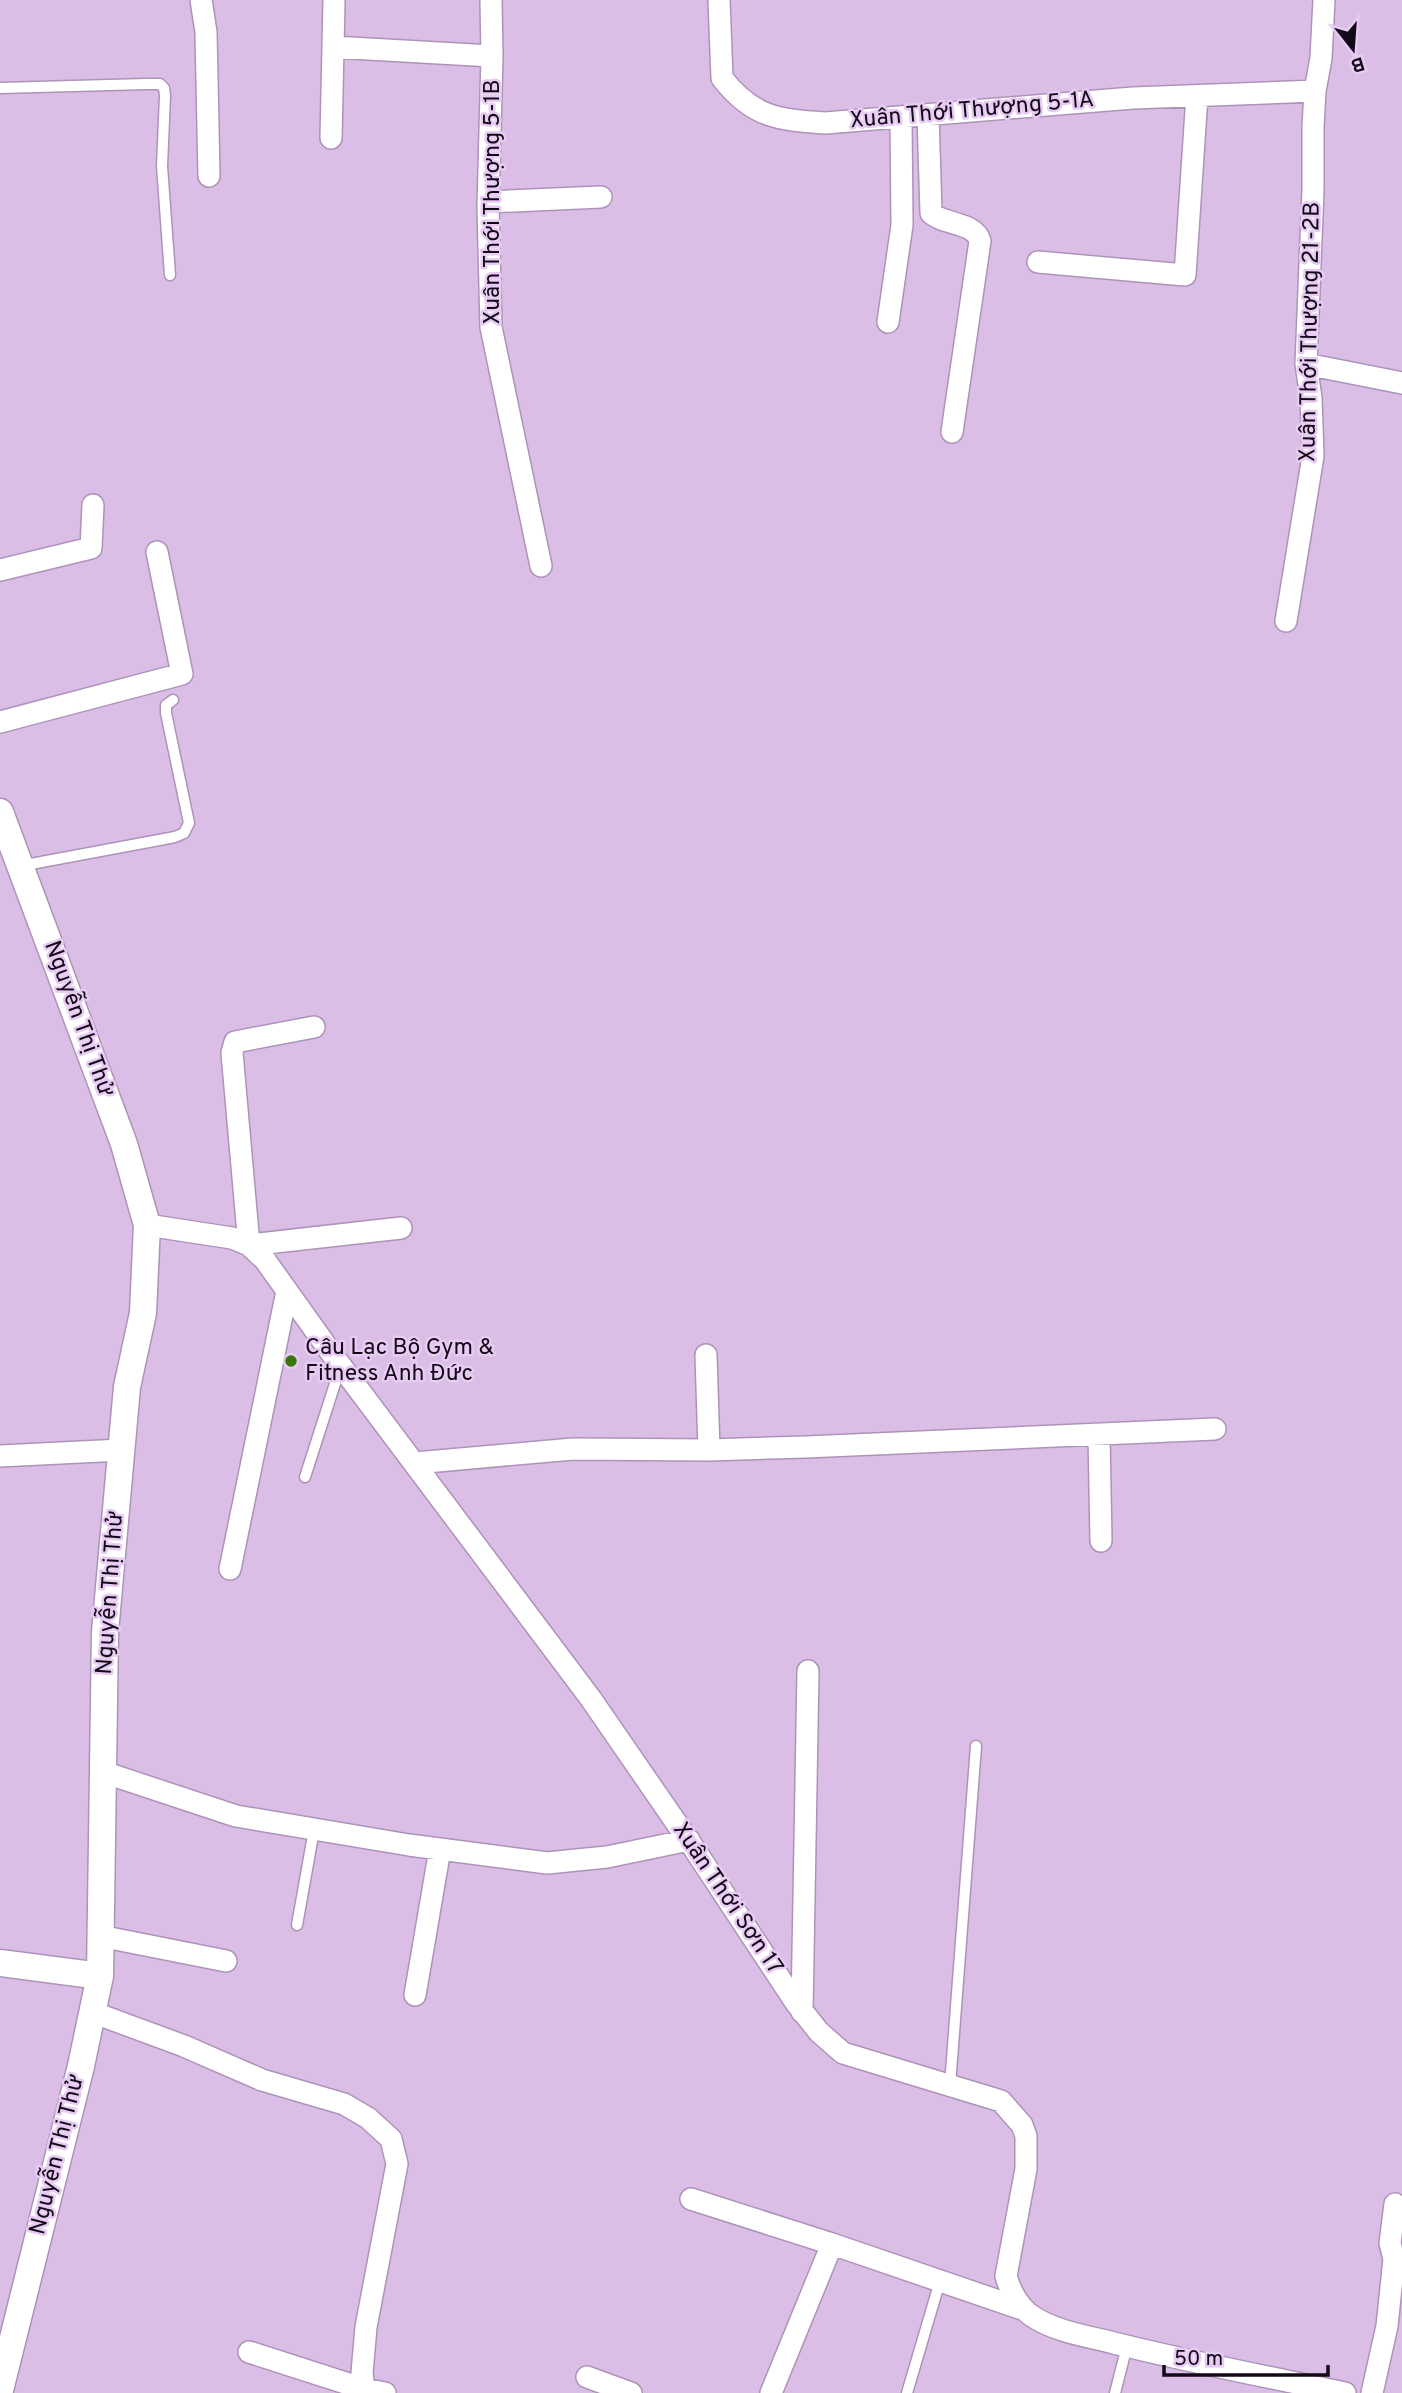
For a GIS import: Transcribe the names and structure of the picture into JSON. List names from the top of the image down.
{
  "streets": {
    "street": [
      "Xuân Thới Thượng 5-1A",
      "Xuân Thới Thượng 5-1B",
      "Xuân Thới Thượng 21-2B",
      "Nguyễn Thị Thử",
      "Xuân Thới Sơn 17"
    ]
  },
  "crossings": [
    ["Xuân Thới Thượng 5-1A", "Xuân Thới Thượng 21-2B"]
  ],
  "places": ["Câu Lạc Bộ Gym & Fitness Anh Đức"],
  "scale_bar": "50 m",
  "north": "bottom"
}
